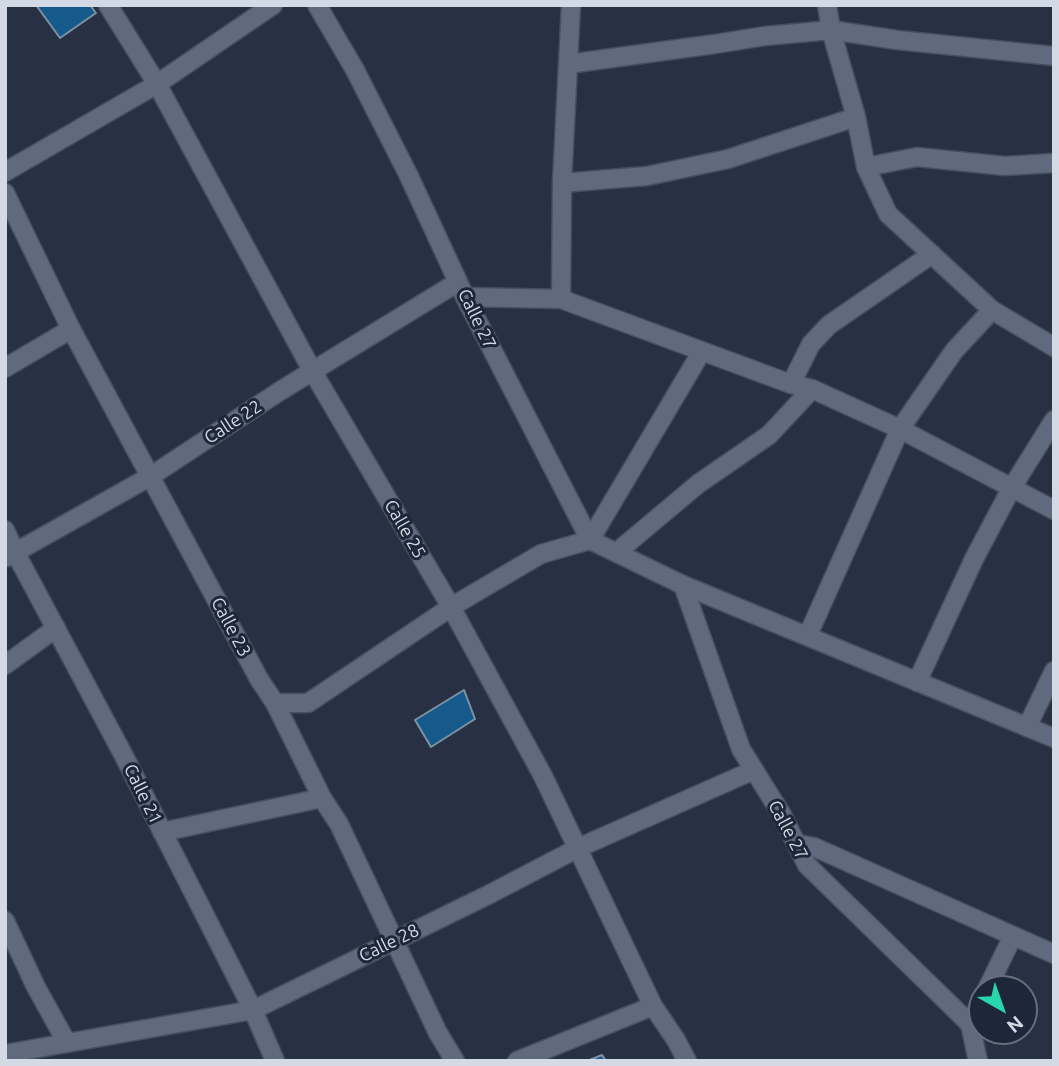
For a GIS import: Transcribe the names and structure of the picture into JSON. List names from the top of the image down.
{
  "streets": {
    "street": [
      "Calle 27",
      "Calle 22",
      "Calle 25",
      "Calle 23",
      "Calle 21",
      "Calle 28"
    ]
  },
  "crossings": [
    ["Calle 27", "Calle 22"],
    ["Calle 27", "Calle 28"],
    ["Calle 22", "Calle 25"],
    ["Calle 22", "Calle 23"],
    ["Calle 22", "Calle 21"],
    ["Calle 25", "Calle 28"],
    ["Calle 23", "Calle 28"],
    ["Calle 21", "Calle 28"]
  ],
  "north": "bottom right"
}
